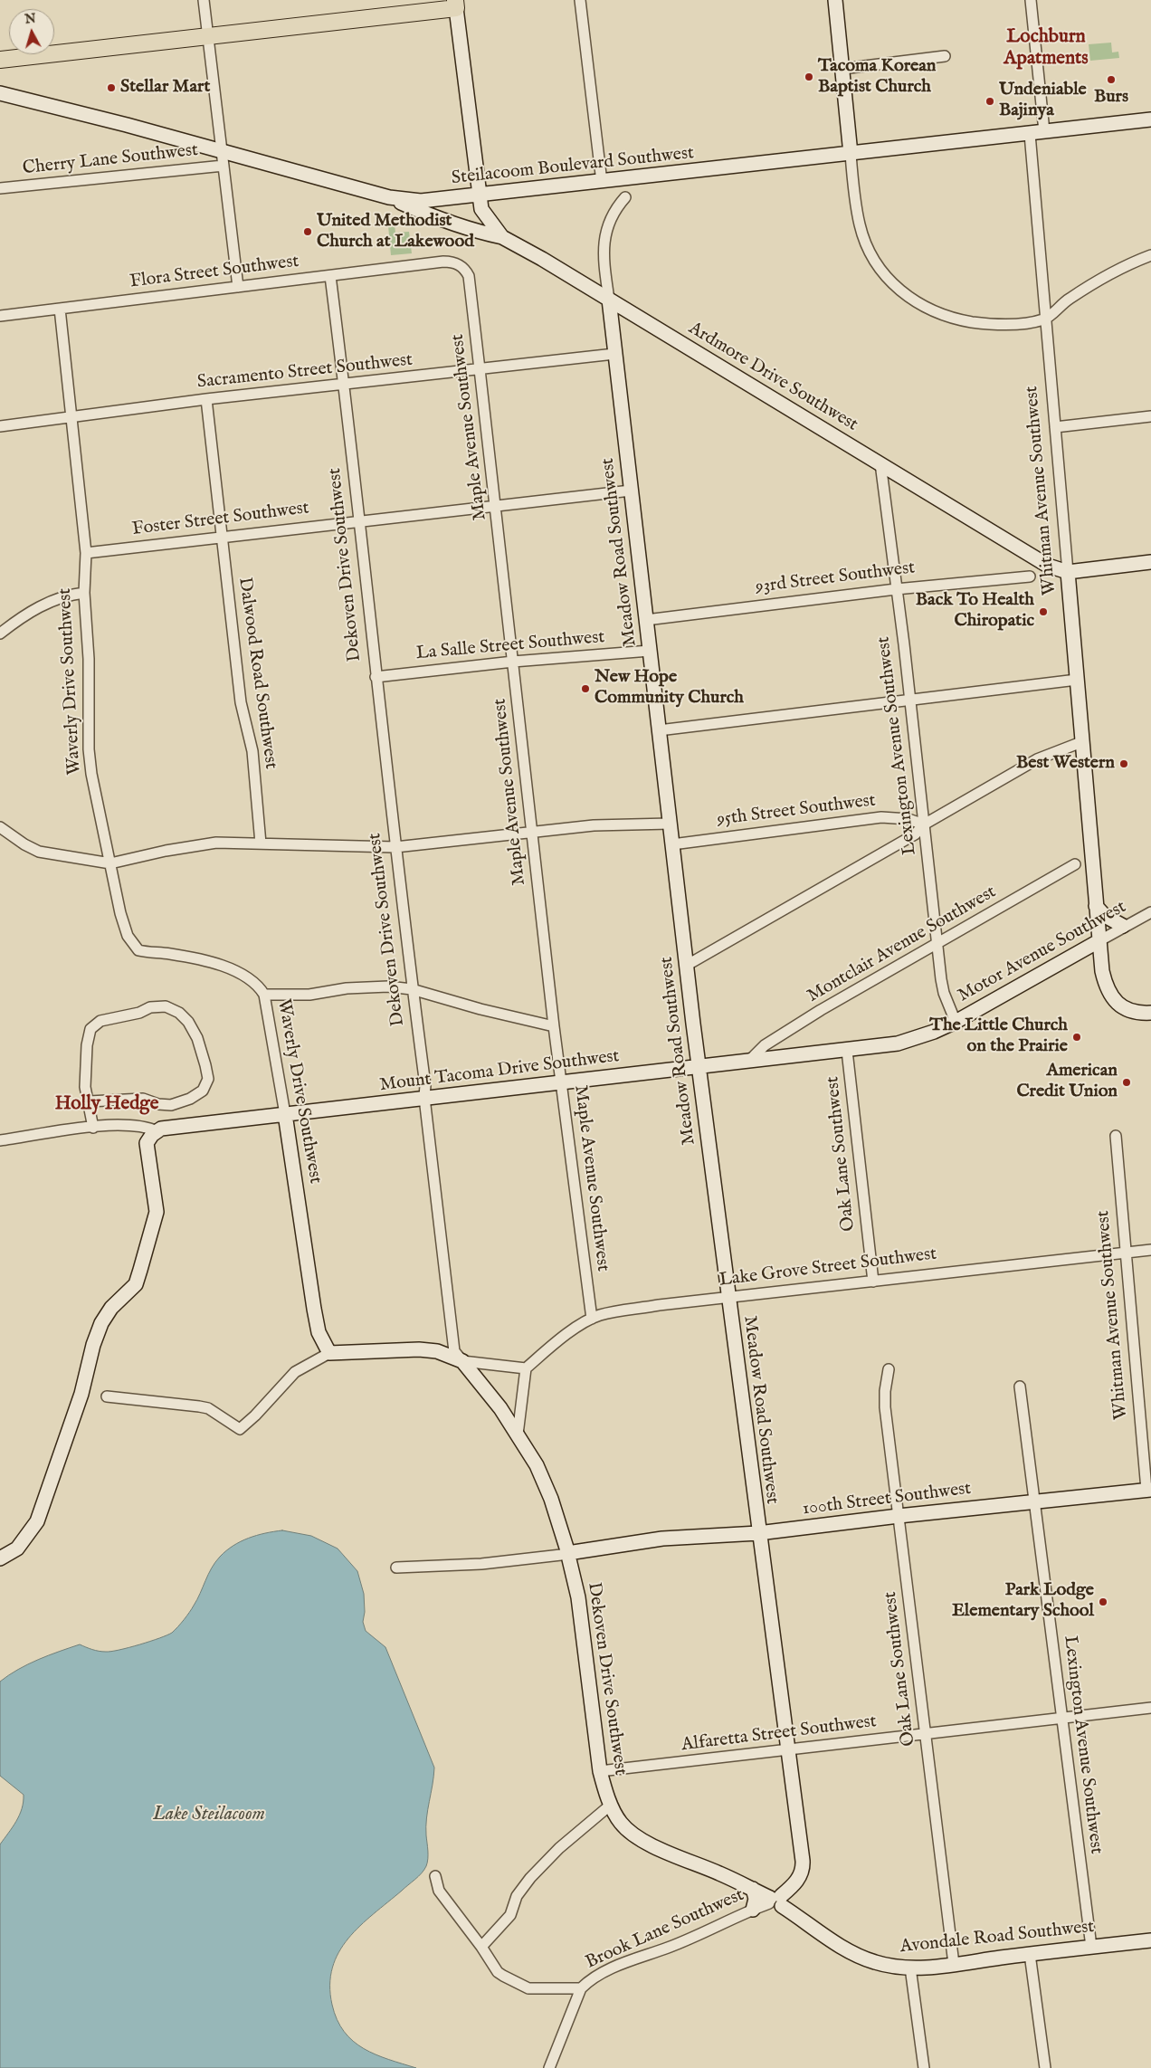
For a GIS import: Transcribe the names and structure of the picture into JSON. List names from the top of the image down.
{
  "streets": {
    "street": [
      "Cherry Lane Southwest",
      "Steilacoom Boulevard Southwest",
      "Flora Street Southwest",
      "Sacramento Street Southwest",
      "Ardmore Drive Southwest",
      "Maple Avenue Southwest",
      "Whitman Avenue Southwest",
      "Foster Street Southwest",
      "Meadow Road Southwest",
      "Dekoven Drive Southwest",
      "93rd Street Southwest",
      "La Salle Street Southwest",
      "Dalwood Road Southwest",
      "Waverly Drive Southwest",
      "Lexington Avenue Southwest",
      "95th Street Southwest",
      "Montclair Avenue Southwest",
      "Motor Avenue Southwest",
      "Mount Tacoma Drive Southwest",
      "Oak Lane Southwest",
      "Lake Grove Street Southwest",
      "100th Street Southwest",
      "Alfaretta Street Southwest",
      "Brook Lane Southwest",
      "Avondale Road Southwest"
    ]
  },
  "crossings": [
    ["Steilacoom Boulevard Southwest", "Ardmore Drive Southwest"],
    ["Steilacoom Boulevard Southwest", "Whitman Avenue Southwest"],
    ["Flora Street Southwest", "Maple Avenue Southwest"],
    ["Flora Street Southwest", "Dekoven Drive Southwest"],
    ["Flora Street Southwest", "Waverly Drive Southwest"],
    ["Sacramento Street Southwest", "Maple Avenue Southwest"],
    ["Sacramento Street Southwest", "Meadow Road Southwest"],
    ["Sacramento Street Southwest", "Dekoven Drive Southwest"],
    ["Sacramento Street Southwest", "Dalwood Road Southwest"],
    ["Sacramento Street Southwest", "Waverly Drive Southwest"],
    ["Ardmore Drive Southwest", "Whitman Avenue Southwest"],
    ["Ardmore Drive Southwest", "Meadow Road Southwest"],
    ["Ardmore Drive Southwest", "Lexington Avenue Southwest"],
    ["Maple Avenue Southwest", "Foster Street Southwest"],
    ["Maple Avenue Southwest", "La Salle Street Southwest"],
    ["Maple Avenue Southwest", "Mount Tacoma Drive Southwest"],
    ["Maple Avenue Southwest", "Lake Grove Street Southwest"],
    ["Whitman Avenue Southwest", "Motor Avenue Southwest"],
    ["Whitman Avenue Southwest", "Lake Grove Street Southwest"],
    ["Whitman Avenue Southwest", "100th Street Southwest"],
    ["Foster Street Southwest", "Meadow Road Southwest"],
    ["Foster Street Southwest", "Dekoven Drive Southwest"],
    ["Foster Street Southwest", "Dalwood Road Southwest"],
    ["Foster Street Southwest", "Waverly Drive Southwest"],
    ["Meadow Road Southwest", "Dekoven Drive Southwest"],
    ["Meadow Road Southwest", "93rd Street Southwest"],
    ["Meadow Road Southwest", "La Salle Street Southwest"],
    ["Meadow Road Southwest", "95th Street Southwest"],
    ["Meadow Road Southwest", "Mount Tacoma Drive Southwest"],
    ["Meadow Road Southwest", "Lake Grove Street Southwest"],
    ["Meadow Road Southwest", "100th Street Southwest"],
    ["Meadow Road Southwest", "Alfaretta Street Southwest"],
    ["Meadow Road Southwest", "Brook Lane Southwest"],
    ["Meadow Road Southwest", "Avondale Road Southwest"],
    ["Dekoven Drive Southwest", "La Salle Street Southwest"],
    ["Dekoven Drive Southwest", "Mount Tacoma Drive Southwest"],
    ["Dekoven Drive Southwest", "100th Street Southwest"],
    ["Dekoven Drive Southwest", "Alfaretta Street Southwest"],
    ["Dekoven Drive Southwest", "Brook Lane Southwest"],
    ["Dekoven Drive Southwest", "Avondale Road Southwest"],
    ["93rd Street Southwest", "Lexington Avenue Southwest"],
    ["Waverly Drive Southwest", "Mount Tacoma Drive Southwest"],
    ["Lexington Avenue Southwest", "95th Street Southwest"],
    ["Lexington Avenue Southwest", "Montclair Avenue Southwest"],
    ["Lexington Avenue Southwest", "Motor Avenue Southwest"],
    ["Lexington Avenue Southwest", "100th Street Southwest"],
    ["Lexington Avenue Southwest", "Alfaretta Street Southwest"],
    ["Lexington Avenue Southwest", "Avondale Road Southwest"],
    ["Montclair Avenue Southwest", "Mount Tacoma Drive Southwest"],
    ["Motor Avenue Southwest", "Mount Tacoma Drive Southwest"],
    ["Motor Avenue Southwest", "Oak Lane Southwest"],
    ["Mount Tacoma Drive Southwest", "Oak Lane Southwest"],
    ["Oak Lane Southwest", "Lake Grove Street Southwest"],
    ["Oak Lane Southwest", "100th Street Southwest"],
    ["Oak Lane Southwest", "Alfaretta Street Southwest"],
    ["Oak Lane Southwest", "Avondale Road Southwest"],
    ["Brook Lane Southwest", "Avondale Road Southwest"]
  ],
  "districts": ["Lochburn Apatments", "Holly Hedge"],
  "water": ["Lake Steilacoom"],
  "places": [
    "Tacoma Korean Baptist Church",
    "Burs",
    "Stellar Mart",
    "Undeniable Bajinya",
    "United Methodist Church at Lakewood",
    "Back To Health Chiropatic",
    "New Hope Community Church",
    "Best Western",
    "The Little Church on the Prairie",
    "American Credit Union",
    "Park Lodge Elementary School"
  ],
  "north": "top"
}
